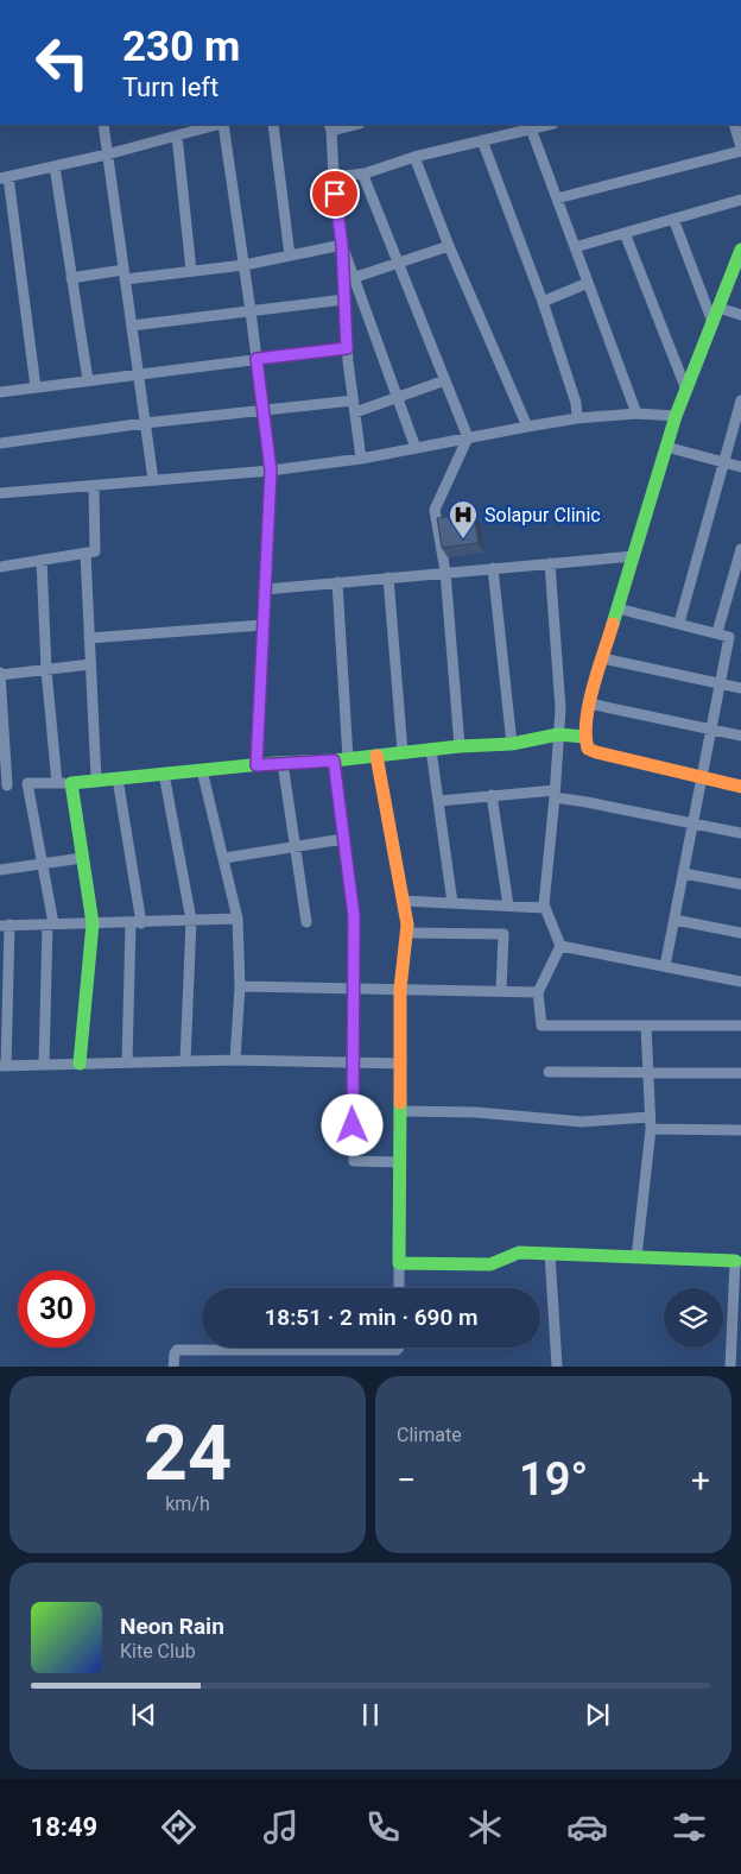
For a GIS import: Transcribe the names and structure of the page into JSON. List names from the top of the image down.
{
  "places": {
    "hospital": ["Solapur Clinic"]
  },
  "page": {
    "turn": ["230 m", "Turn left"],
    "limit": "30",
    "trip": "18:51 · 2 min · 690 m",
    "tile": [
      ["24", "km/h"],
      "Climate"
    ],
    "heat": ["−", "19°", "+"],
    "song": ["Neon Rain", "Kite Club"],
    "tabs": "18:49"
  }
}
